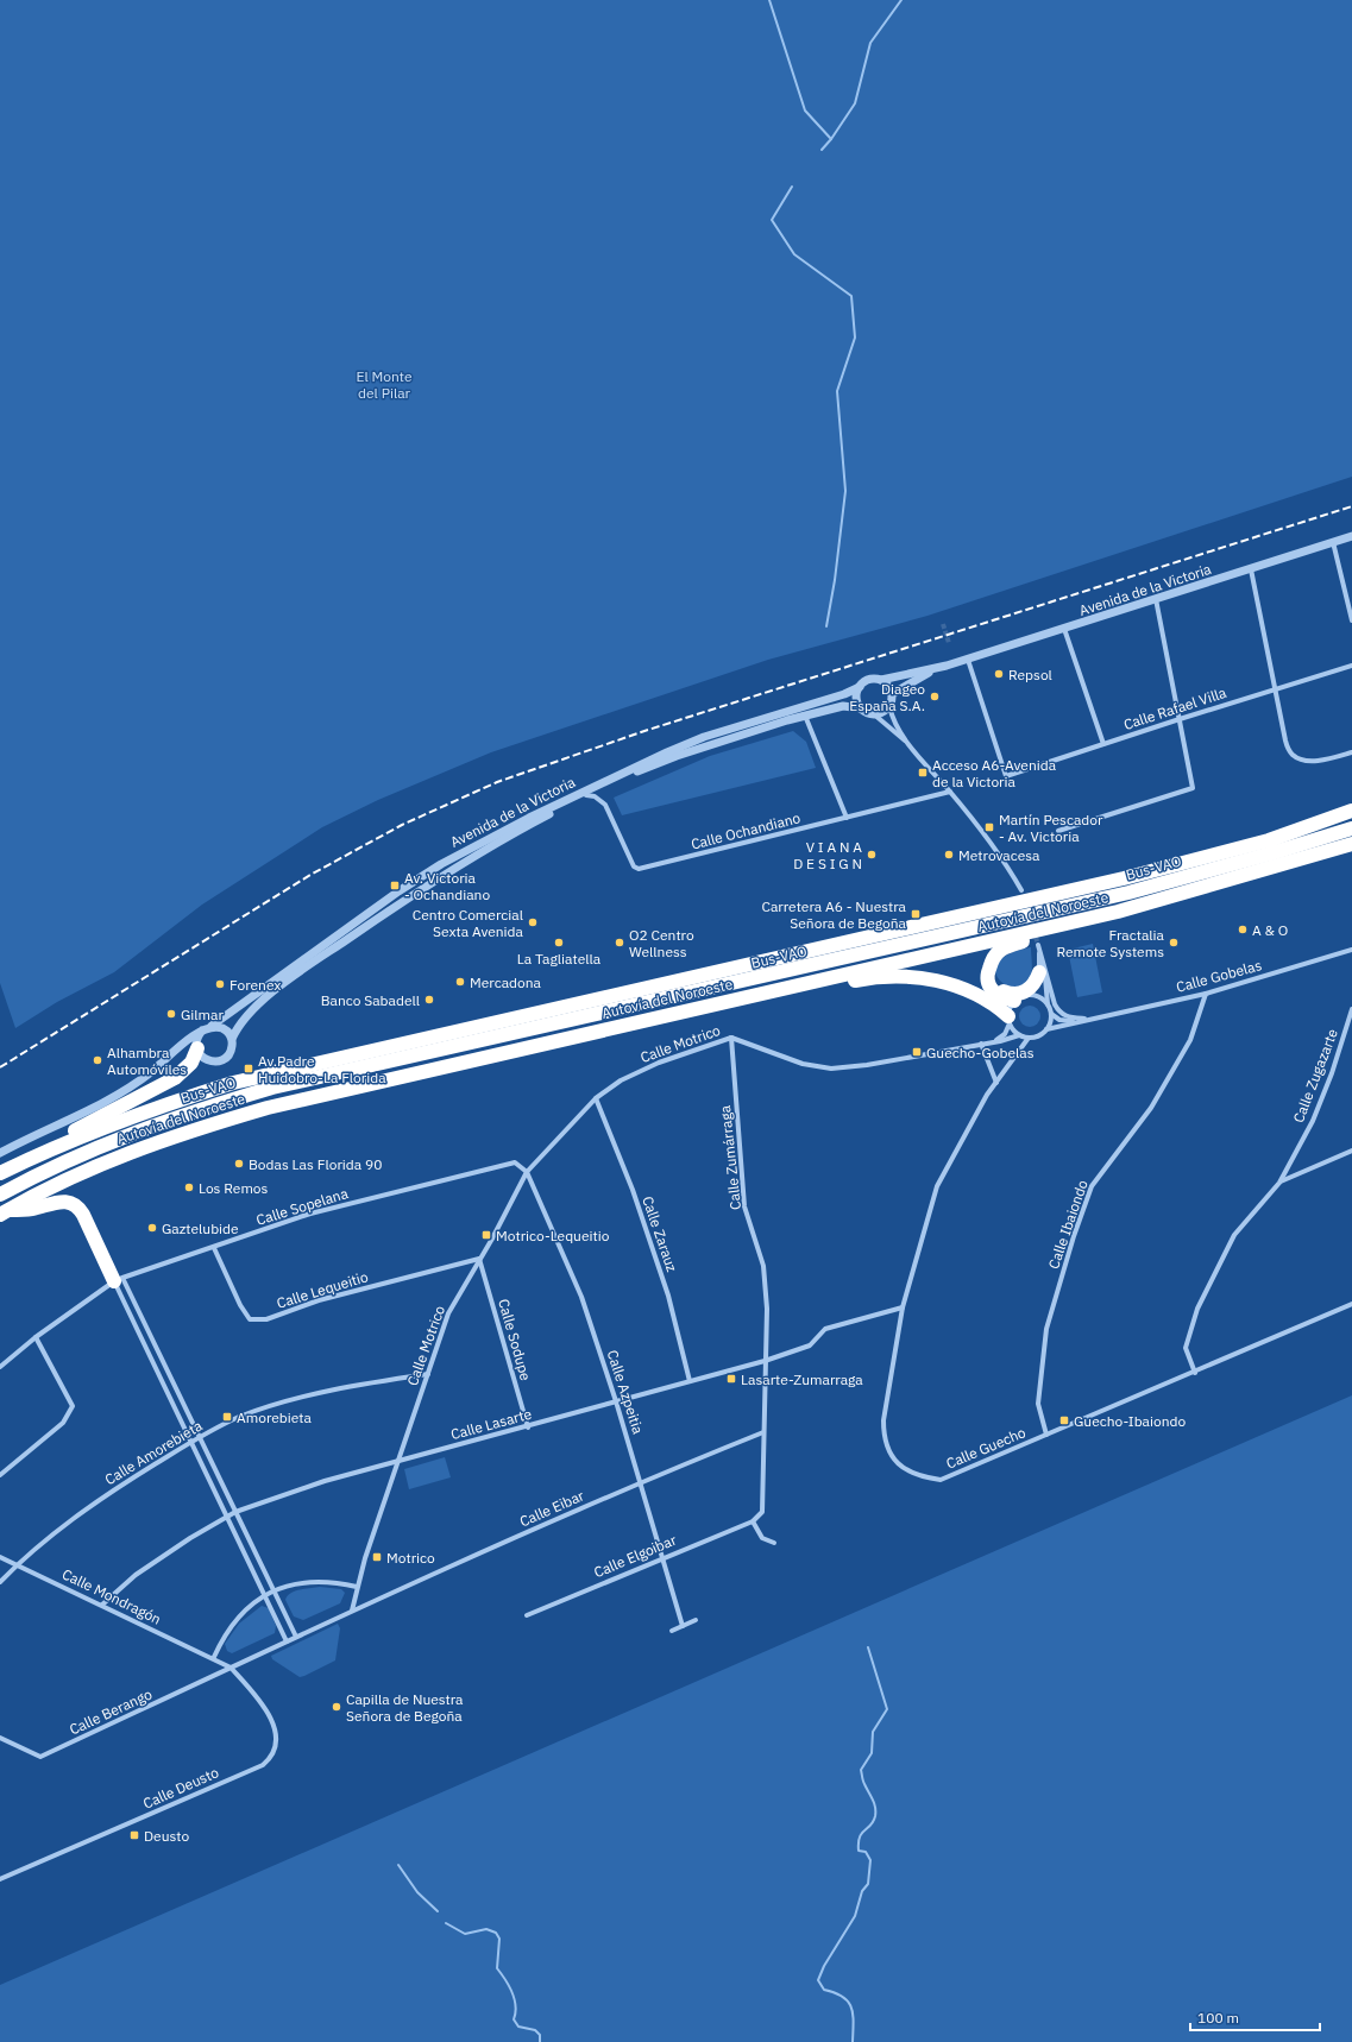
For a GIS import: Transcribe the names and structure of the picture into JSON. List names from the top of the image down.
{
  "streets": {
    "highway": ["Bus-VAO", "Autovía del Noroeste"],
    "street": [
      "Avenida de la Victoria",
      "Calle Rafael Villa",
      "Calle Ochandiano",
      "Calle Gobelas",
      "Calle Motrico",
      "Calle Zugazarte",
      "Calle Zumárraga",
      "Calle Sopelana",
      "Calle Ibaiondo",
      "Calle Zarauz",
      "Calle Lequeitio",
      "Calle Sodupe",
      "Calle Azpeitia",
      "Calle Lasarte",
      "Calle Guecho",
      "Calle Amorebieta",
      "Calle Eibar",
      "Calle Elgoibar",
      "Calle Mondragón",
      "Calle Berango",
      "Calle Deusto"
    ]
  },
  "crossings": [
    ["Avenida de la Victoria", "Calle Rafael Villa"],
    ["Avenida de la Victoria", "Calle Ochandiano"],
    ["Calle Gobelas", "Calle Ibaiondo"],
    ["Calle Gobelas", "Calle Guecho"],
    ["Calle Motrico", "Calle Zumárraga"],
    ["Calle Motrico", "Calle Sopelana"],
    ["Calle Motrico", "Calle Zarauz"],
    ["Calle Motrico", "Calle Lequeitio"],
    ["Calle Motrico", "Calle Sodupe"],
    ["Calle Motrico", "Calle Azpeitia"],
    ["Calle Motrico", "Calle Lasarte"],
    ["Calle Motrico", "Calle Amorebieta"],
    ["Calle Motrico", "Calle Eibar"],
    ["Calle Zugazarte", "Calle Guecho"],
    ["Calle Zumárraga", "Calle Lasarte"],
    ["Calle Zumárraga", "Calle Eibar"],
    ["Calle Zumárraga", "Calle Elgoibar"],
    ["Calle Sopelana", "Calle Lequeitio"],
    ["Calle Sopelana", "Calle Azpeitia"],
    ["Calle Ibaiondo", "Calle Guecho"],
    ["Calle Zarauz", "Calle Lasarte"],
    ["Calle Lequeitio", "Calle Sodupe"],
    ["Calle Sodupe", "Calle Lasarte"],
    ["Calle Azpeitia", "Calle Lasarte"],
    ["Calle Azpeitia", "Calle Eibar"],
    ["Calle Azpeitia", "Calle Elgoibar"],
    ["Calle Lasarte", "Calle Guecho"],
    ["Calle Lasarte", "Calle Mondragón"],
    ["Calle Amorebieta", "Calle Mondragón"],
    ["Calle Eibar", "Calle Mondragón"],
    ["Calle Eibar", "Calle Berango"],
    ["Calle Eibar", "Calle Deusto"],
    ["Calle Mondragón", "Calle Berango"],
    ["Calle Mondragón", "Calle Deusto"],
    ["Calle Berango", "Calle Deusto"]
  ],
  "parks": ["El Monte del Pilar"],
  "places": {
    "other": [
      "Repsol",
      "Diageo España S.A.",
      "V I A N A D E S I G N",
      "Metrovacesa",
      "Centro Comercial Sexta Avenida",
      "A & O",
      "La Tagliatella",
      "O2 Centro Wellness",
      "Fractalia Remote Systems",
      "Mercadona",
      "Forenex",
      "Banco Sabadell",
      "Gilmar",
      "Alhambra Automóviles",
      "Bodas Las Florida 90",
      "Los Remos",
      "Gaztelubide",
      "Capilla de Nuestra Señora de Begoña"
    ],
    "transit": [
      "Acceso A6-Avenida de la Victoria",
      "Martín Pescador - Av. Victoria",
      "Av. Victoria - Ochandiano",
      "Carretera A6 - Nuestra Señora de Begoña",
      "Guecho-Gobelas",
      "Av.Padre Huidobro-La Florida",
      "Motrico-Lequeitio",
      "Lasarte-Zumarraga",
      "Amorebieta",
      "Guecho-Ibaiondo",
      "Motrico",
      "Deusto"
    ]
  },
  "scale_bar": "100 m"
}
